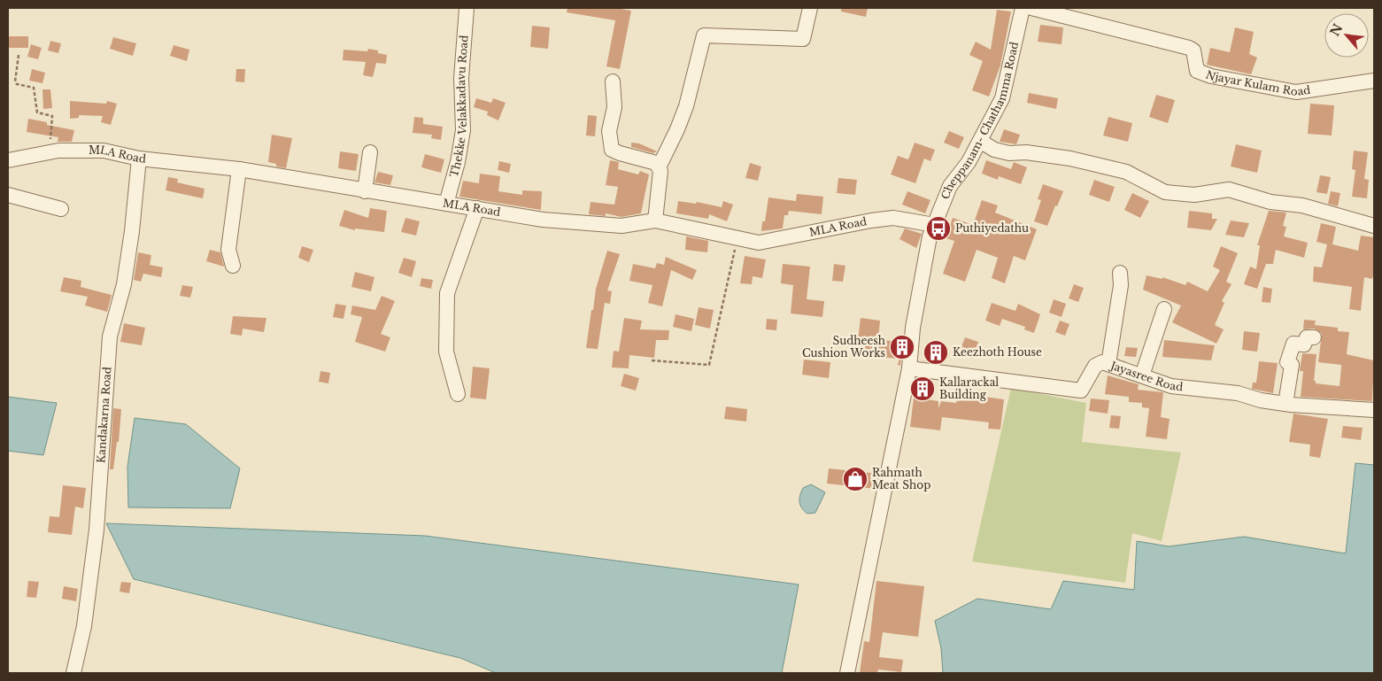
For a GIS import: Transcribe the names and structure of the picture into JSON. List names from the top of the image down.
{
  "streets": {
    "street": [
      "Njayar Kulam Road",
      "Thekke Velakkadavu Road",
      "Cheppanam- Chathamma Road",
      "MLA Road",
      "Jayasree Road",
      "Kandakarna Road"
    ]
  },
  "crossings": [
    ["Thekke Velakkadavu Road", "MLA Road"],
    ["Cheppanam- Chathamma Road", "MLA Road"],
    ["Cheppanam- Chathamma Road", "Jayasree Road"],
    ["MLA Road", "Kandakarna Road"]
  ],
  "places": {
    "bus stop": ["Puthiyedathu"],
    "building": ["Sudheesh Cushion Works", "Keezhoth House", "Kallarackal Building"],
    "shop": ["Rahmath Meat Shop"]
  },
  "north": "top left"
}
